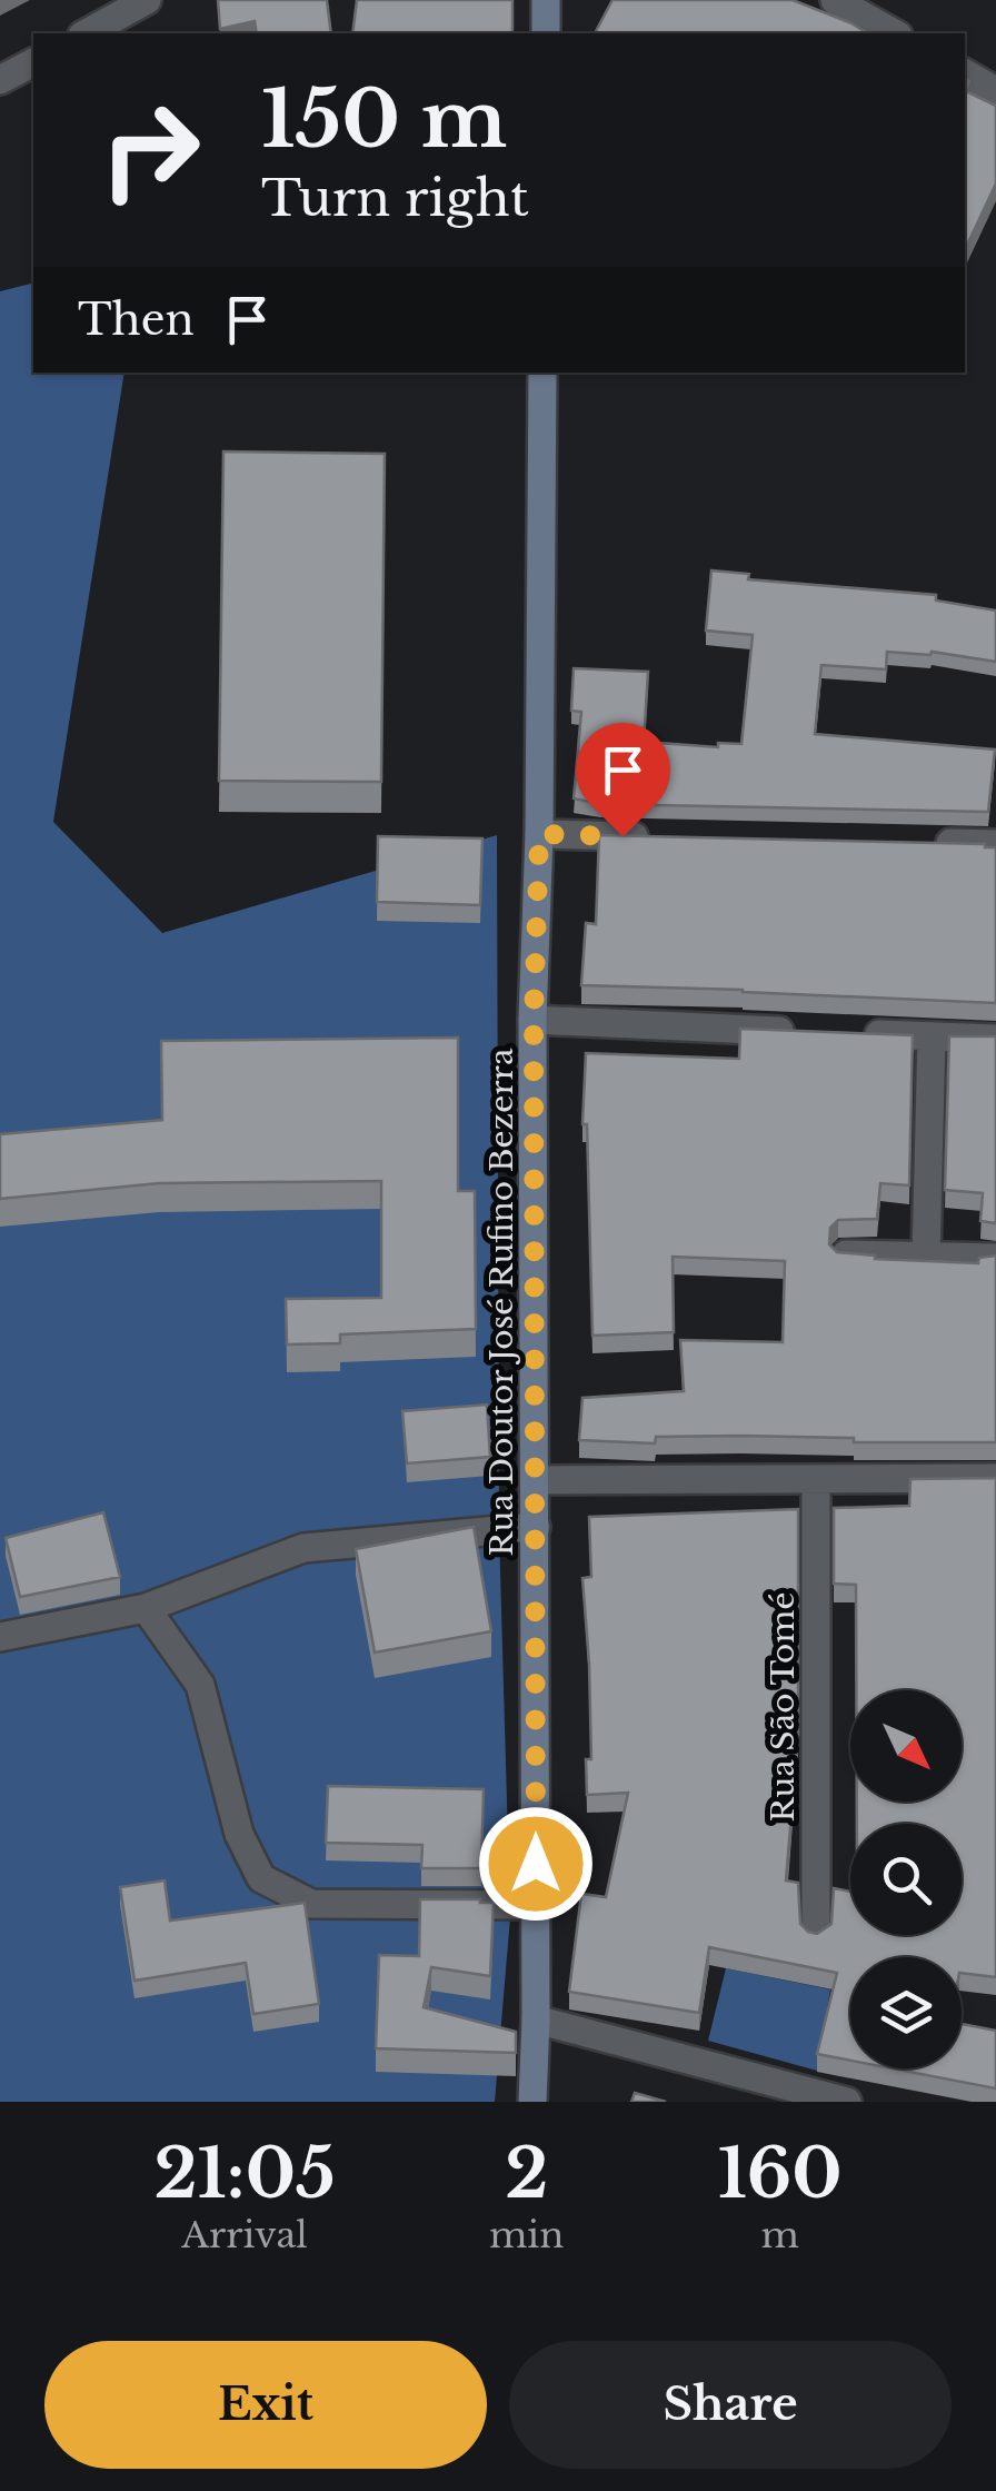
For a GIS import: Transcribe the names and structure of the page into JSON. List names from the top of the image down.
{
  "streets": {
    "main road": ["Rua Doutor José Rufino Bezerra"],
    "street": ["Rua São Tomé"]
  },
  "north": "bottom right",
  "page": {
    "turn": ["150 m", "Turn right"],
    "then": "Then",
    "eta": [
      "21:05",
      "Arrival",
      "2",
      "min",
      "160",
      "m"
    ],
    "buttons": ["Exit", "Share"]
  }
}
